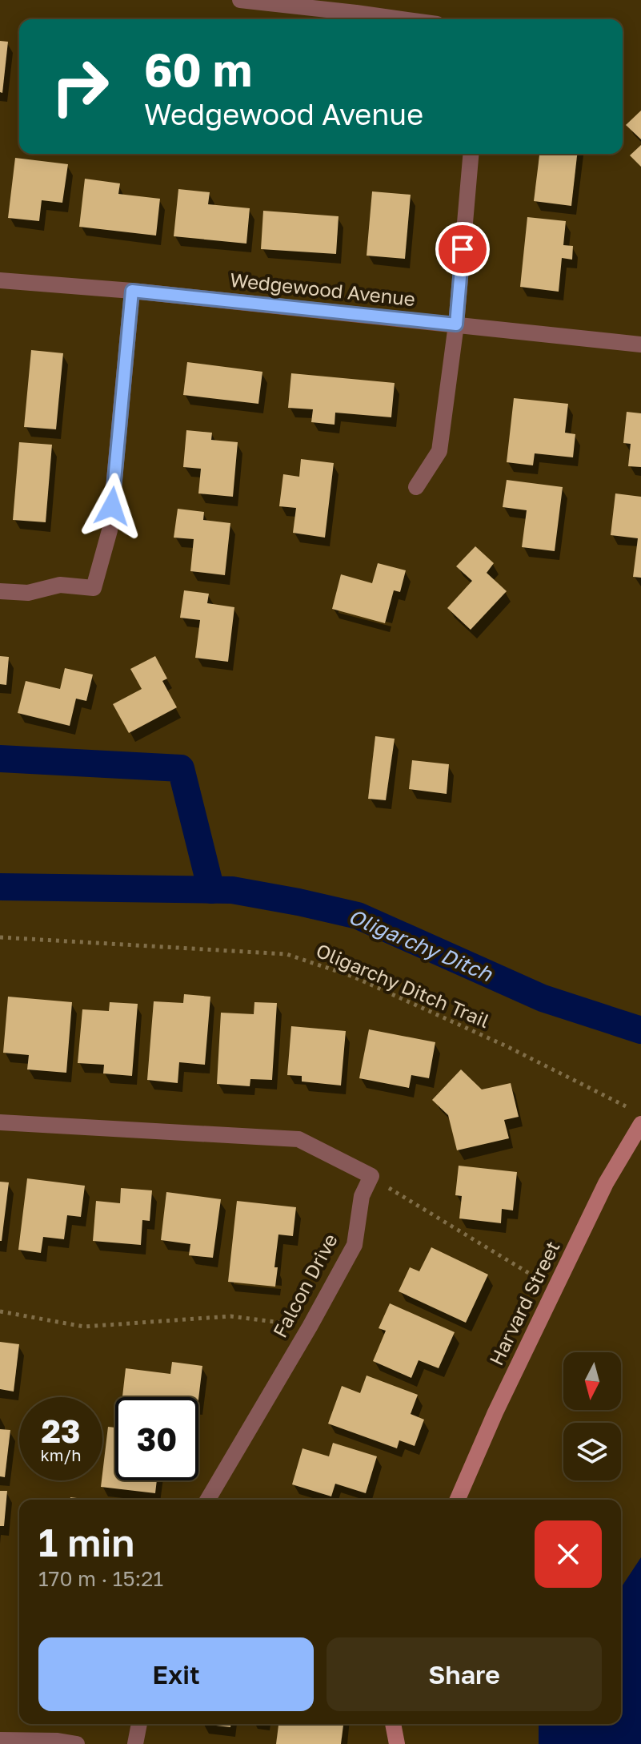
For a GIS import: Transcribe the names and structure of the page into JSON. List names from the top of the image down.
{
  "streets": {
    "street": ["Wedgewood Avenue", "Falcon Drive", "Harvard Street"],
    "path": ["Oligarchy Ditch Trail"]
  },
  "water": ["Oligarchy Ditch"],
  "north": "bottom",
  "page": {
    "turn": ["60 m", "Wedgewood Avenue"],
    "speed": "23 km/h",
    "limit": "30",
    "heading": ["1 min", "170 m · 15:21"],
    "buttons": ["Exit", "Share"]
  }
}
